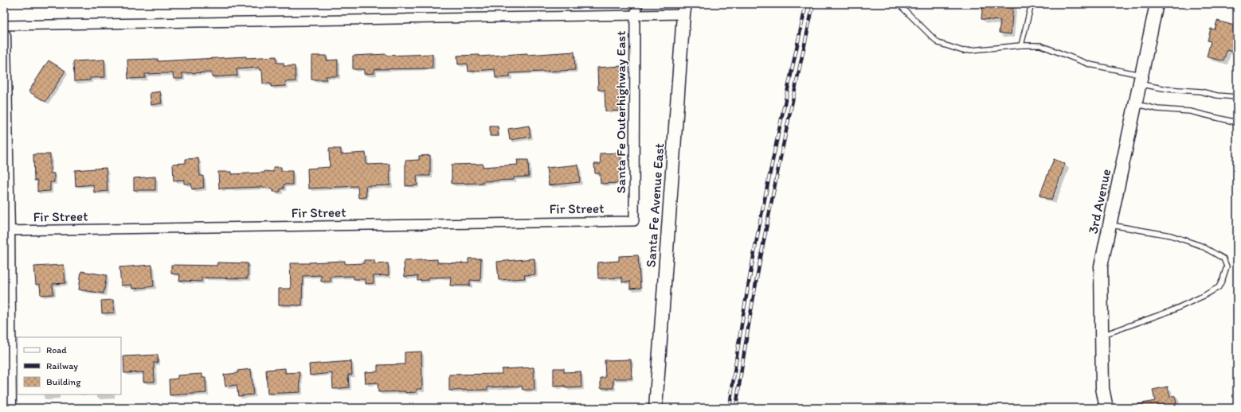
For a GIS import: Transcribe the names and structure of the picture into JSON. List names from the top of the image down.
{
  "streets": {
    "street": [
      "Santa Fe Outerhighway East",
      "3rd Avenue",
      "Santa Fe Avenue East",
      "Fir Street"
    ]
  },
  "crossings": [
    ["Santa Fe Outerhighway East", "Fir Street"]
  ],
  "legend": ["Road", "Railway", "Building"]
}
